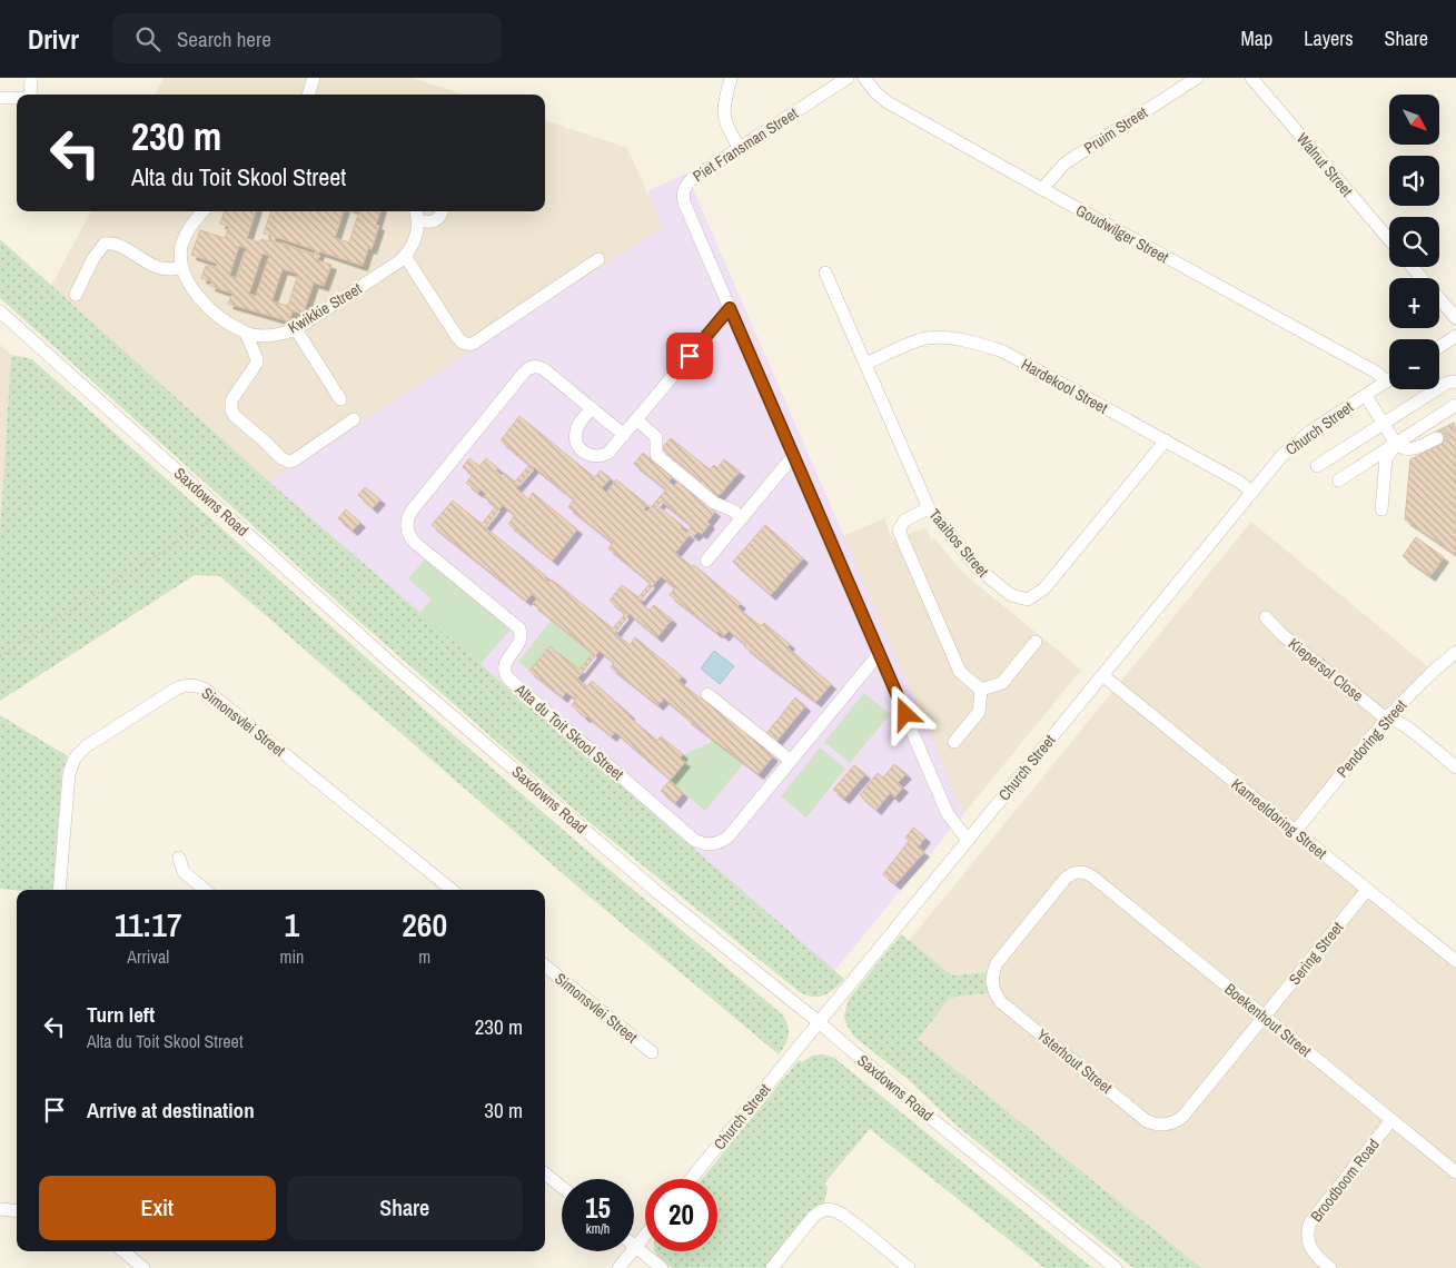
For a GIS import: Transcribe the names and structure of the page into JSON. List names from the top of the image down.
{
  "streets": {
    "street": [
      "Pruim Street",
      "Piet Fransman Street",
      "Walnut Street",
      "Goudwilger Street",
      "Kwikkie Street",
      "Hardekool Street",
      "Church Street",
      "Saxdowns Road",
      "Taaibos Street",
      "Kiepersol Close",
      "Simonsvlei Street",
      "Alta du Toit Skool Street",
      "Pendoring Street",
      "Kameeldoring Street",
      "Sering Street",
      "Boekenhout Street",
      "Ysterhout Street",
      "Broodboom Road"
    ]
  },
  "crossings": [
    ["Pruim Street", "Goudwilger Street"],
    ["Piet Fransman Street", "Church Street"],
    ["Piet Fransman Street", "Alta du Toit Skool Street"],
    ["Goudwilger Street", "Church Street"],
    ["Hardekool Street", "Church Street"],
    ["Hardekool Street", "Taaibos Street"],
    ["Church Street", "Saxdowns Road"],
    ["Church Street", "Kameeldoring Street"],
    ["Kiepersol Close", "Pendoring Street"],
    ["Pendoring Street", "Kameeldoring Street"],
    ["Kameeldoring Street", "Sering Street"],
    ["Sering Street", "Boekenhout Street"],
    ["Sering Street", "Ysterhout Street"],
    ["Boekenhout Street", "Ysterhout Street"],
    ["Boekenhout Street", "Broodboom Road"]
  ],
  "north": "bottom right",
  "page": {
    "header": "Drivr",
    "search": "Search here",
    "nav": ["Map", "Layers", "Share"],
    "map_buttons": ["+", "−"],
    "turn": ["230 m", "Alta du Toit Skool Street"],
    "eta": [
      "11:17",
      "Arrival",
      "1",
      "min",
      "260",
      "m"
    ],
    "list": [
      {
        "name": "Turn left",
        "note": "Alta du Toit Skool Street",
        "value": "230 m"
      },
      {
        "name": "Arrive at destination",
        "value": "30 m"
      }
    ],
    "buttons": ["Exit", "Share"],
    "speed": "15 km/h",
    "limit": "20"
  }
}
